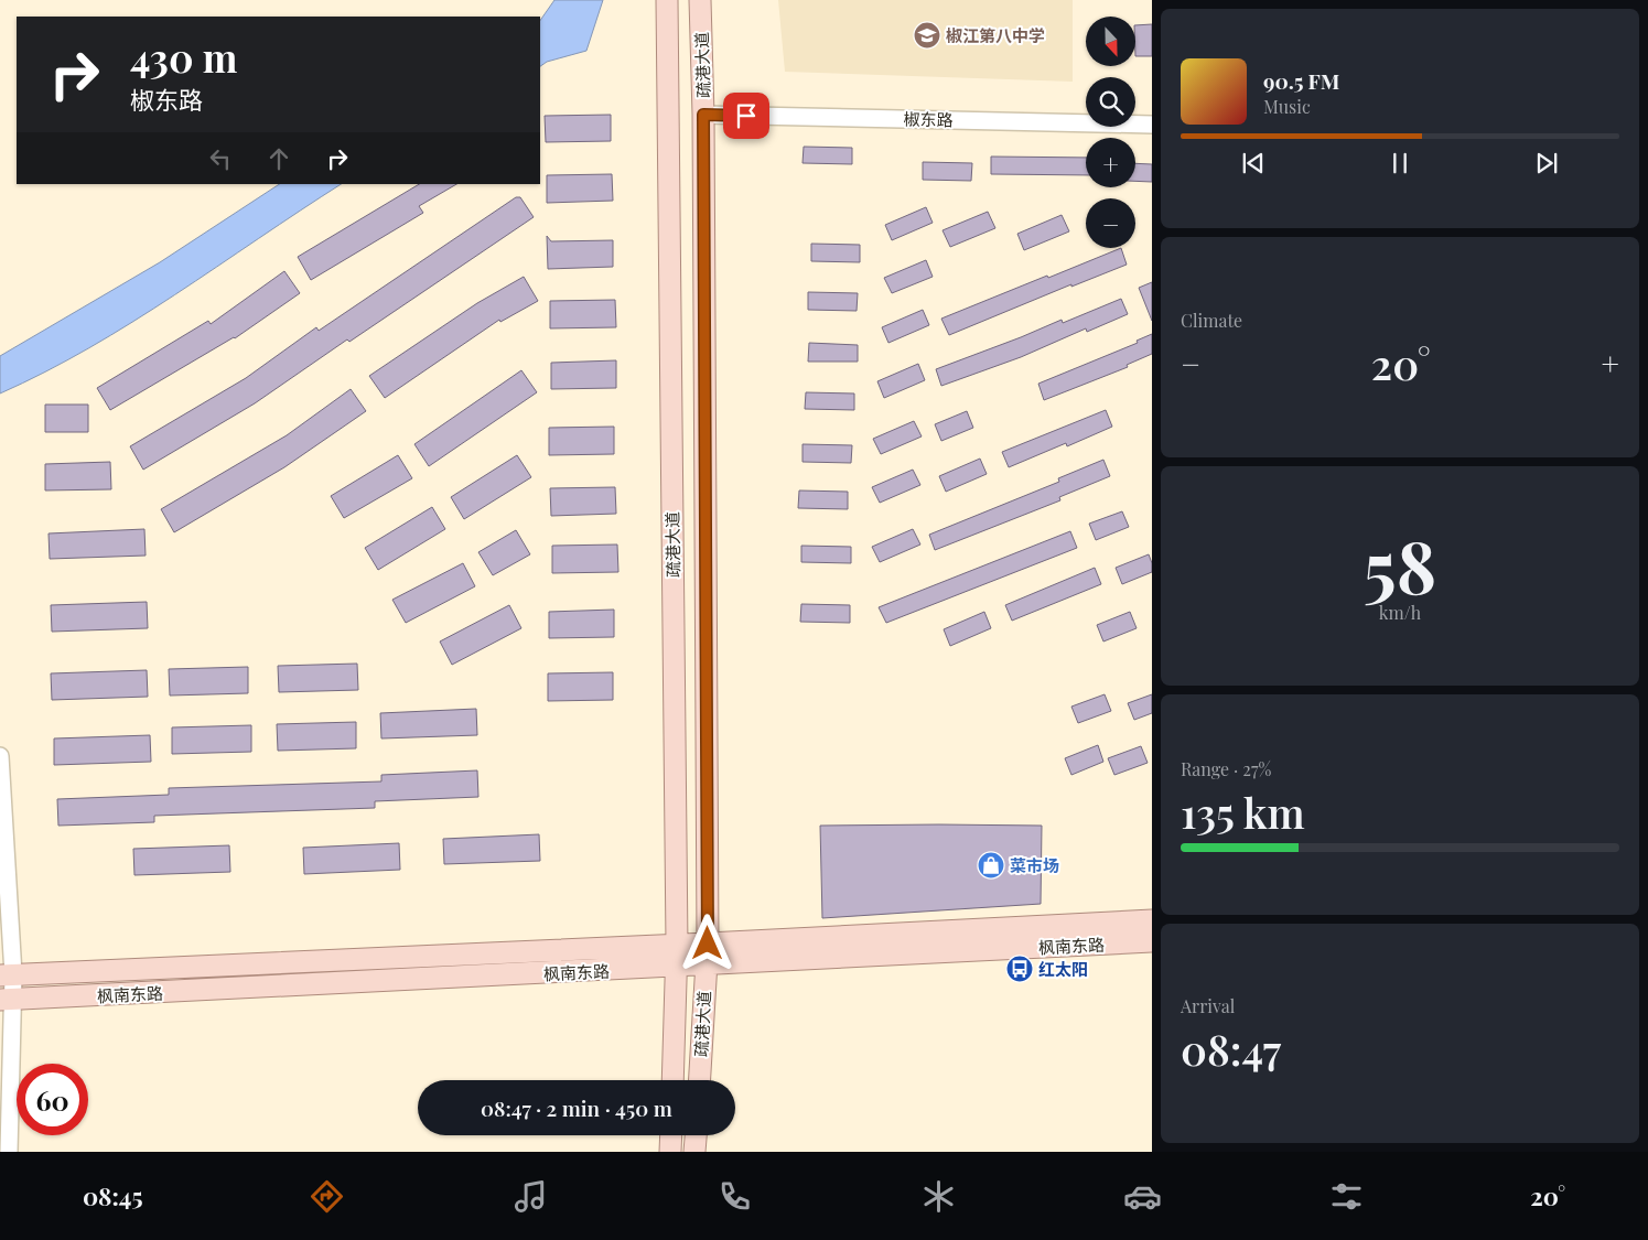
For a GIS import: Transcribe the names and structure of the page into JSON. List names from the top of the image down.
{
  "streets": {
    "main road": ["疏港大道", "枫南东路"],
    "street": ["椒东路"]
  },
  "crossings": [
    ["疏港大道", "椒东路"],
    ["疏港大道", "枫南东路"]
  ],
  "places": {
    "school or university": ["椒江第八中学"],
    "shop": ["菜市场"],
    "bus stop": ["红太阳"]
  },
  "north": "bottom",
  "page": {
    "map_buttons": ["+", "−"],
    "turn": ["430 m", "椒东路"],
    "song": ["90.5 FM", "Music"],
    "tile": [
      "Climate",
      ["58", "km/h"],
      ["Range · 27%", "135 km"],
      ["Arrival", "08:47"]
    ],
    "heat": ["−", "20°", "+"],
    "limit": "60",
    "trip": "08:47 · 2 min · 450 m",
    "tabs": ["08:45", "20°"]
  }
}
